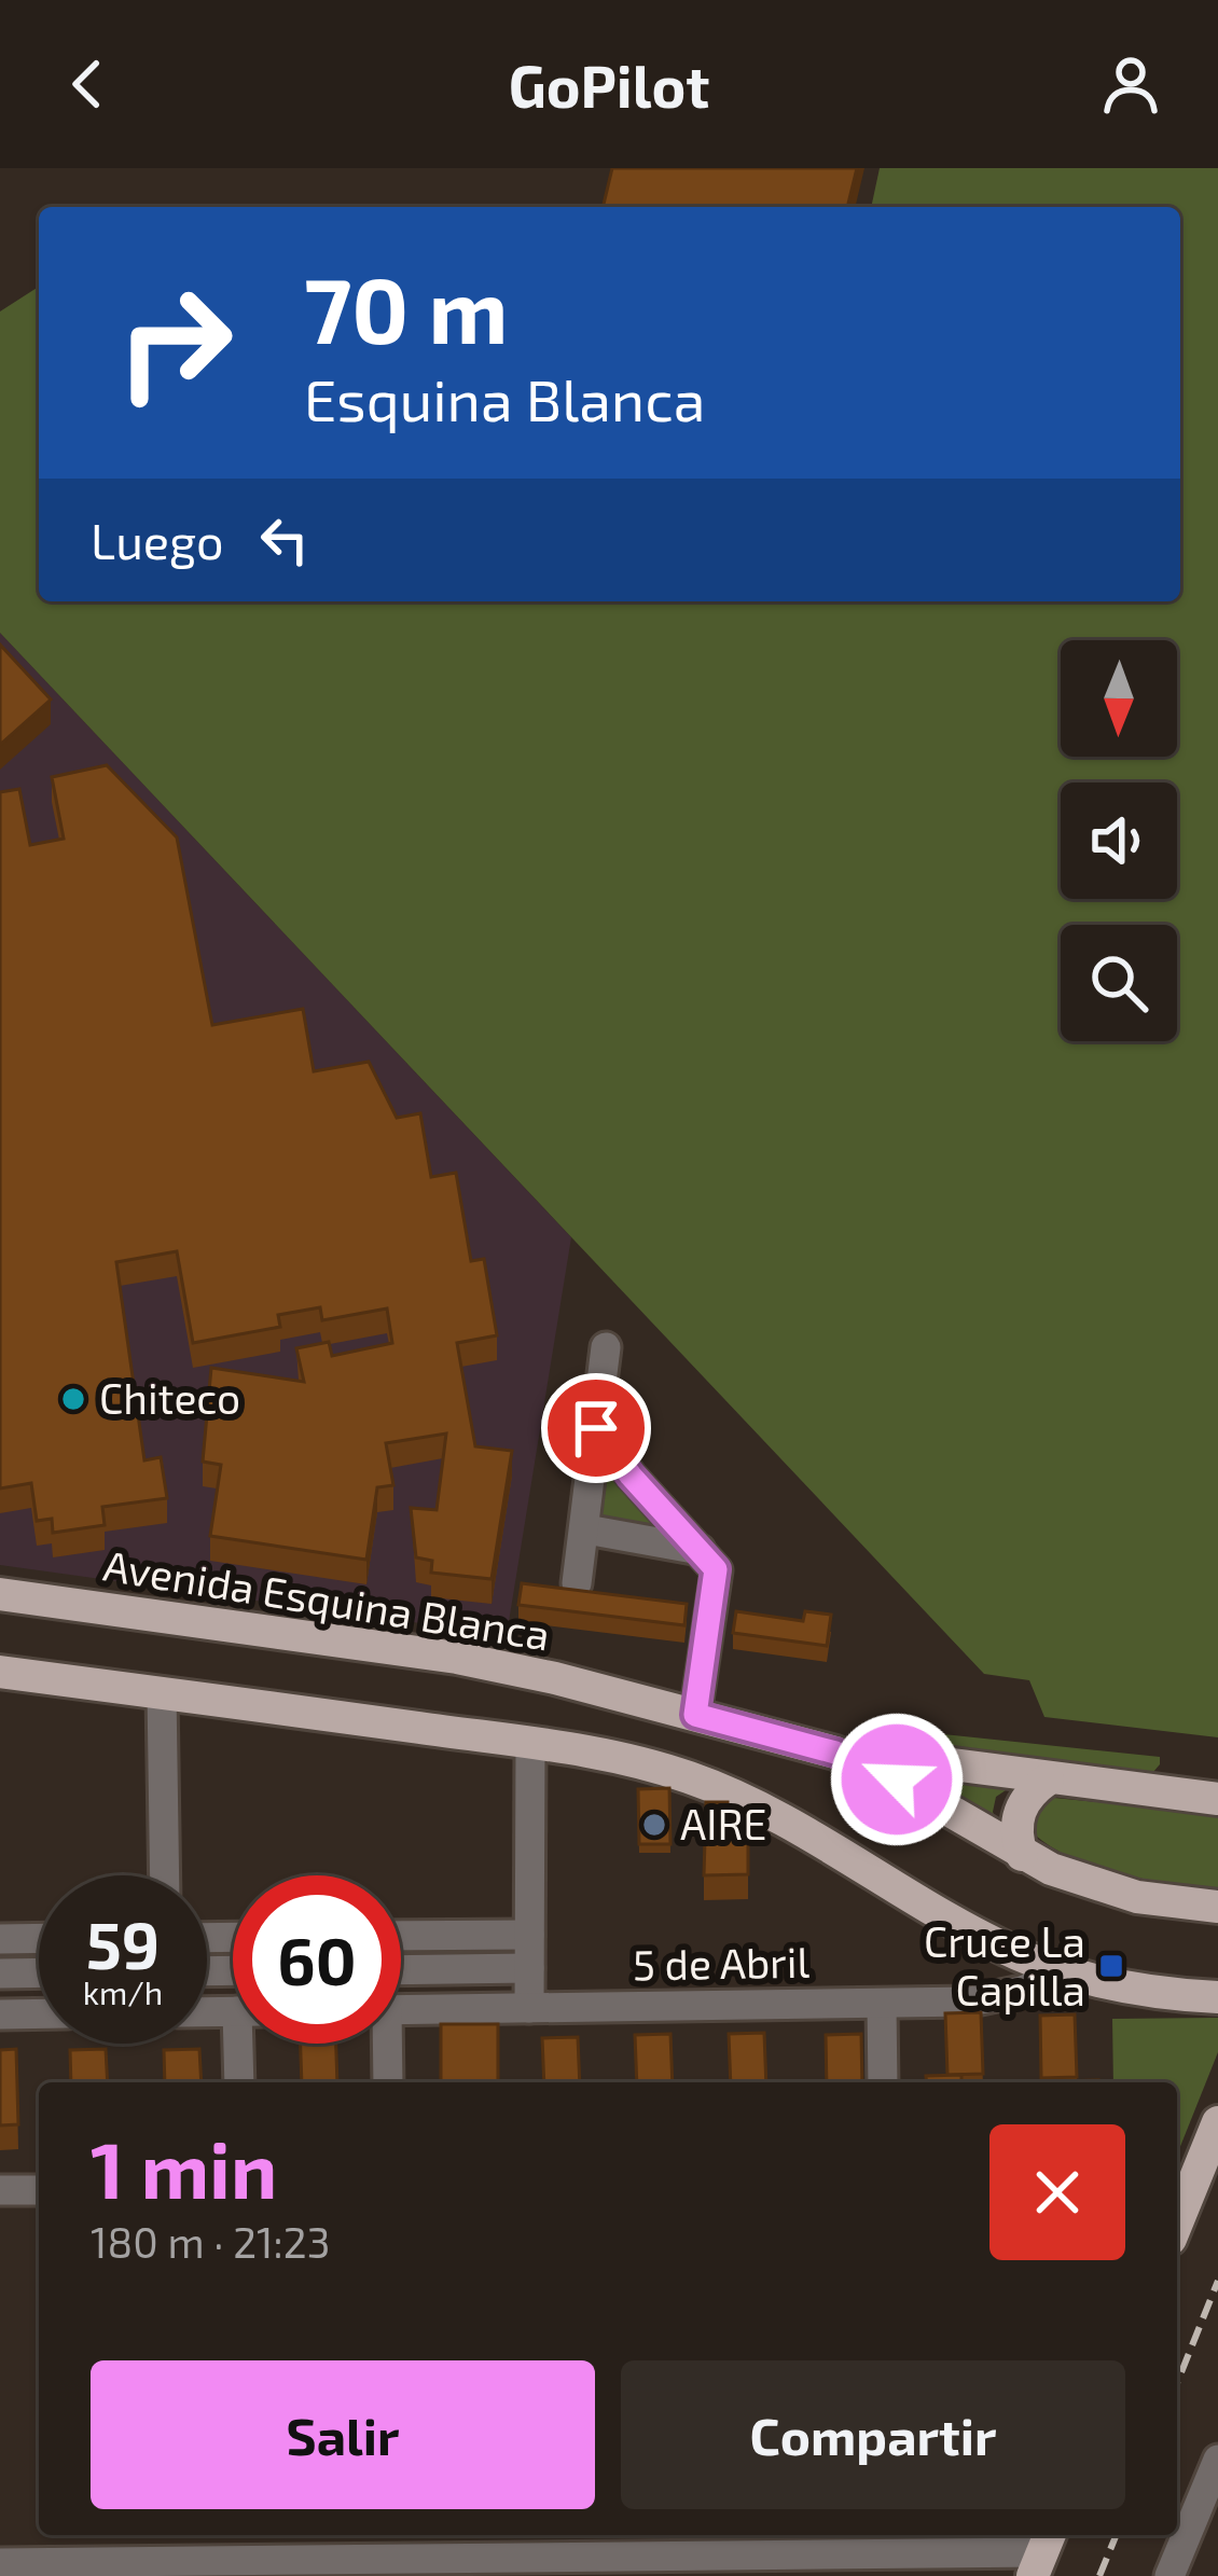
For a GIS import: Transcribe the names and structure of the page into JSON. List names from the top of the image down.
{
  "streets": {
    "main road": ["Avenida Esquina Blanca"],
    "street": ["5 de Abril"]
  },
  "places": {
    "other": ["Chiteco", "AIRE"],
    "transit": ["Cruce La Capilla"]
  },
  "north": "bottom",
  "page": {
    "header": "GoPilot",
    "turn": ["70 m", "Esquina Blanca"],
    "then": "Luego",
    "speed": "59 km/h",
    "limit": "60",
    "heading": ["1 min", "180 m · 21:23"],
    "buttons": ["Salir", "Compartir"]
  }
}
